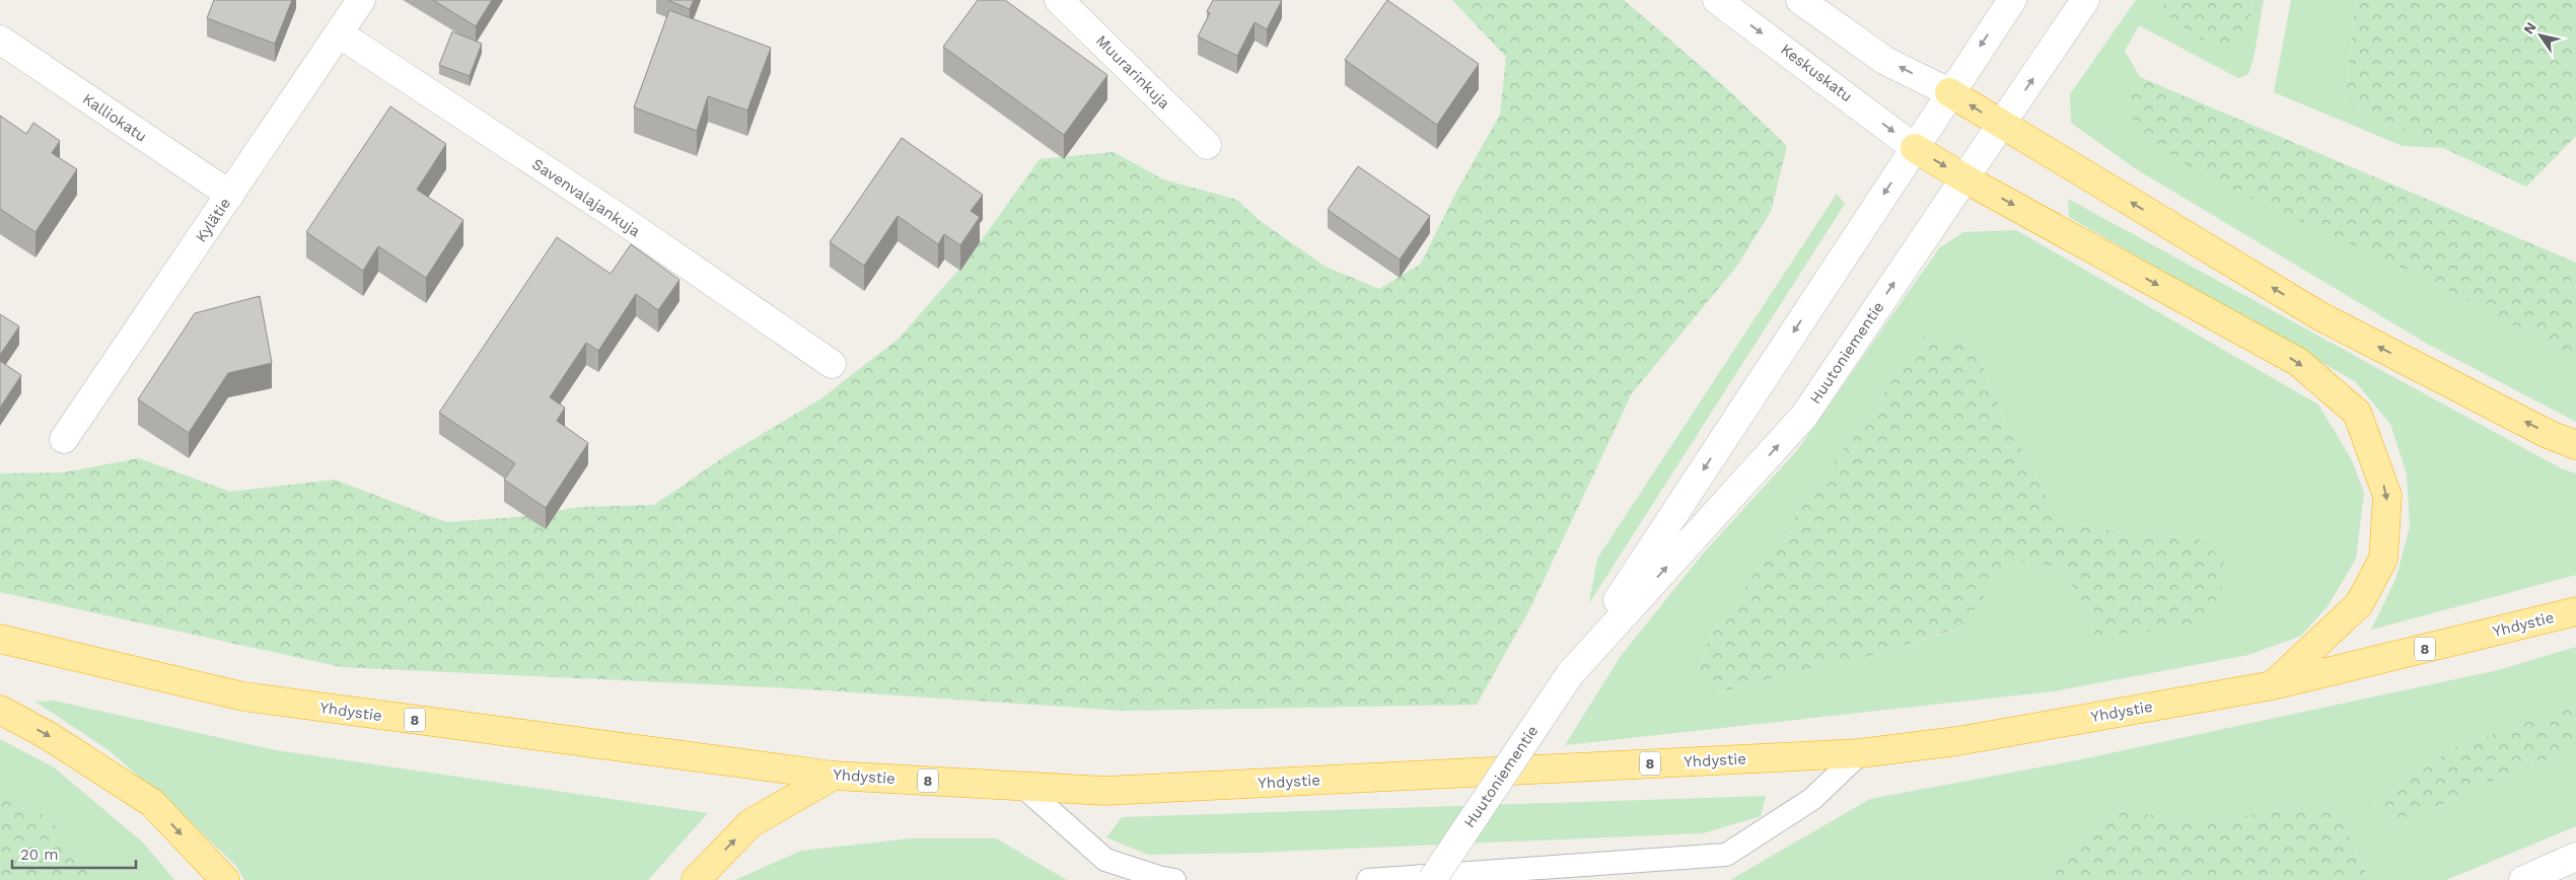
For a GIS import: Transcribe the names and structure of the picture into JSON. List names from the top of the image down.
{
  "streets": {
    "highway": ["Yhdystie", "8"],
    "street": [
      "Muurarinkuja",
      "Keskuskatu",
      "Kalliokatu",
      "Savenvalajankuja",
      "Kylätie",
      "Huutoniementie"
    ]
  },
  "crossings": [
    ["Keskuskatu", "Huutoniementie"],
    ["Kalliokatu", "Kylätie"],
    ["Savenvalajankuja", "Kylätie"]
  ],
  "scale_bar": "20 m",
  "north": "top left"
}
